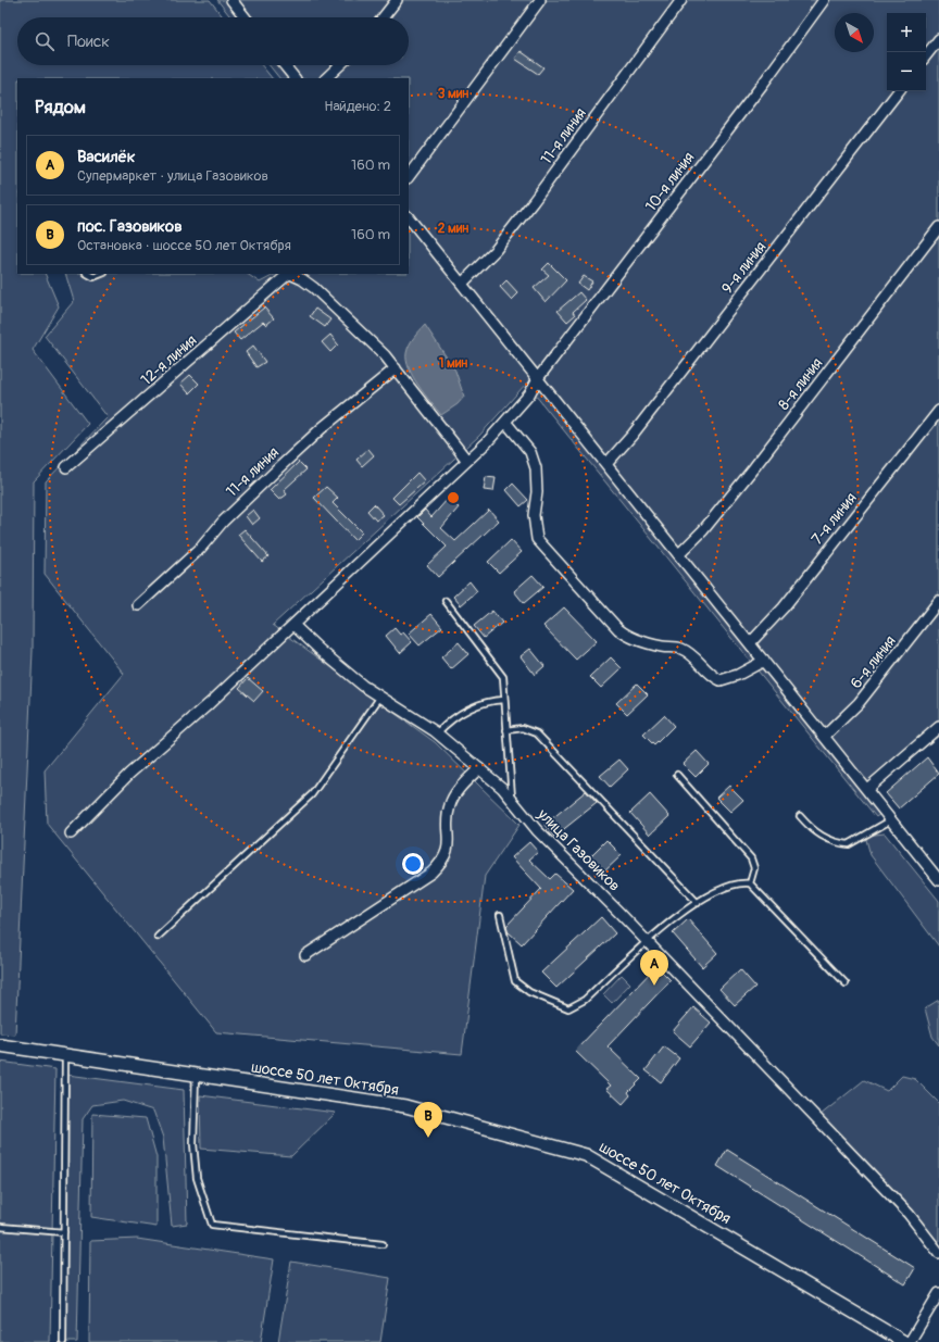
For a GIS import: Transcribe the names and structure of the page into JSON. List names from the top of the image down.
{
  "streets": {
    "street": [
      "11-я линия",
      "10-я линия",
      "9-я линия",
      "12-я линия",
      "8-я линия",
      "7-я линия",
      "6-я линия",
      "улица Газовиков",
      "шоссе 50 лет Октября"
    ]
  },
  "crossings": [
    ["10-я линия", "улица Газовиков"]
  ],
  "north": "bottom right",
  "page": {
    "map_buttons": ["+", "−"],
    "search": "Поиск",
    "heading": ["Рядом", "Найдено: 2"],
    "list": [
      {
        "mark": "A",
        "name": "Василёк",
        "note": "Супермаркет · улица Газовиков",
        "value": "160 m"
      },
      {
        "mark": "B",
        "name": "пос. Газовиков",
        "note": "Остановка · шоссе 50 лет Октября",
        "value": "160 m"
      }
    ],
    "pins": ["A", "B"]
  },
  "rings": ["3 мин", "2 мин", "1 мин"]
}
